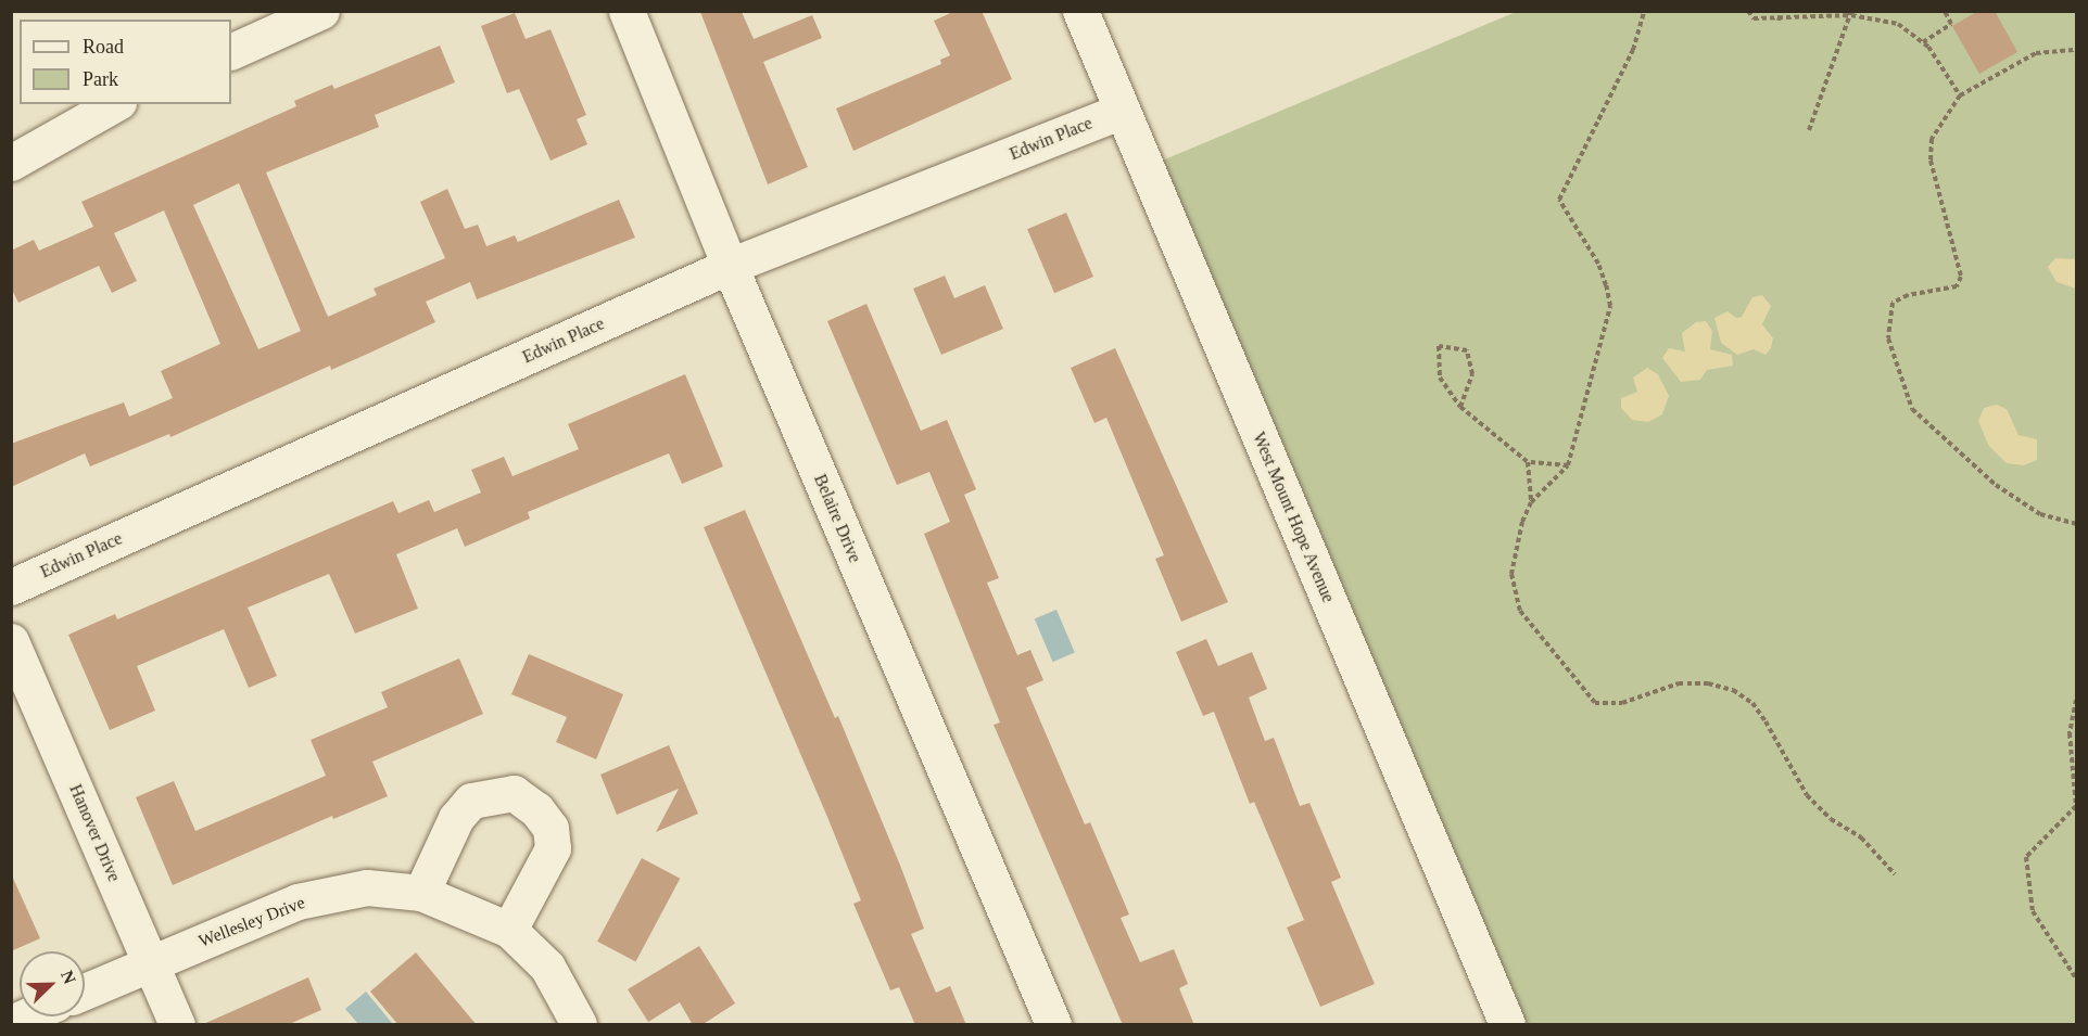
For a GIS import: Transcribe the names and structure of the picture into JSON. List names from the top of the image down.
{
  "streets": {
    "street": [
      "Edwin Place",
      "West Mount Hope Avenue",
      "Belaire Drive",
      "Hanover Drive",
      "Wellesley Drive"
    ]
  },
  "crossings": [
    ["Edwin Place", "West Mount Hope Avenue"],
    ["Edwin Place", "Belaire Drive"],
    ["Hanover Drive", "Wellesley Drive"]
  ],
  "legend": ["Road", "Park"],
  "north": "top right"
}
